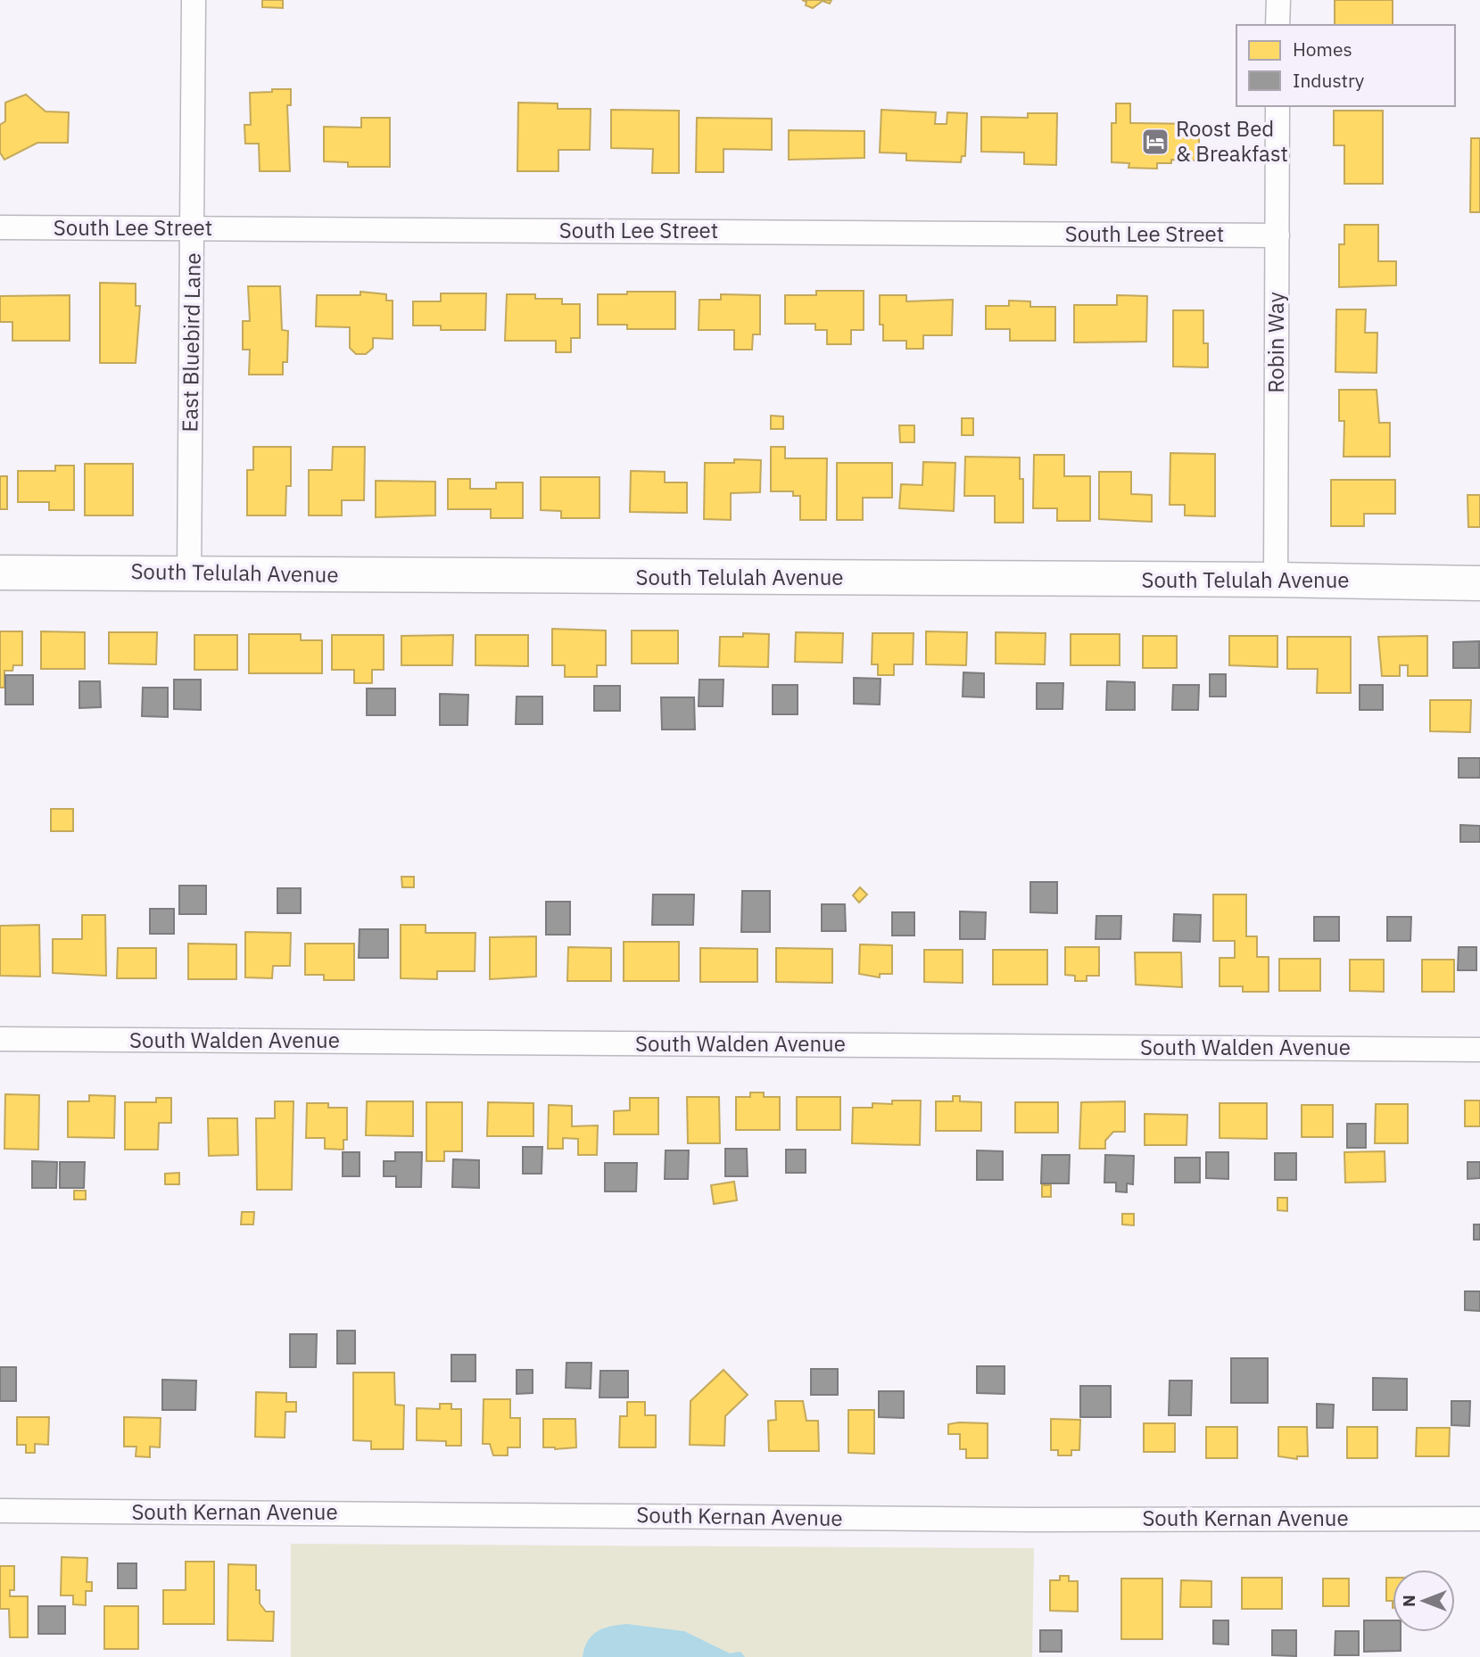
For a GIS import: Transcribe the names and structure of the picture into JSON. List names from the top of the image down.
{
  "streets": {
    "street": [
      "South Lee Street",
      "East Bluebird Lane",
      "Robin Way",
      "South Telulah Avenue",
      "South Walden Avenue",
      "South Kernan Avenue"
    ]
  },
  "crossings": [
    ["South Lee Street", "East Bluebird Lane"],
    ["South Lee Street", "Robin Way"],
    ["East Bluebird Lane", "South Telulah Avenue"],
    ["Robin Way", "South Telulah Avenue"]
  ],
  "places": {
    "hotel": ["Roost Bed & Breakfast"]
  },
  "legend": ["Homes", "Industry"],
  "north": "left"
}
